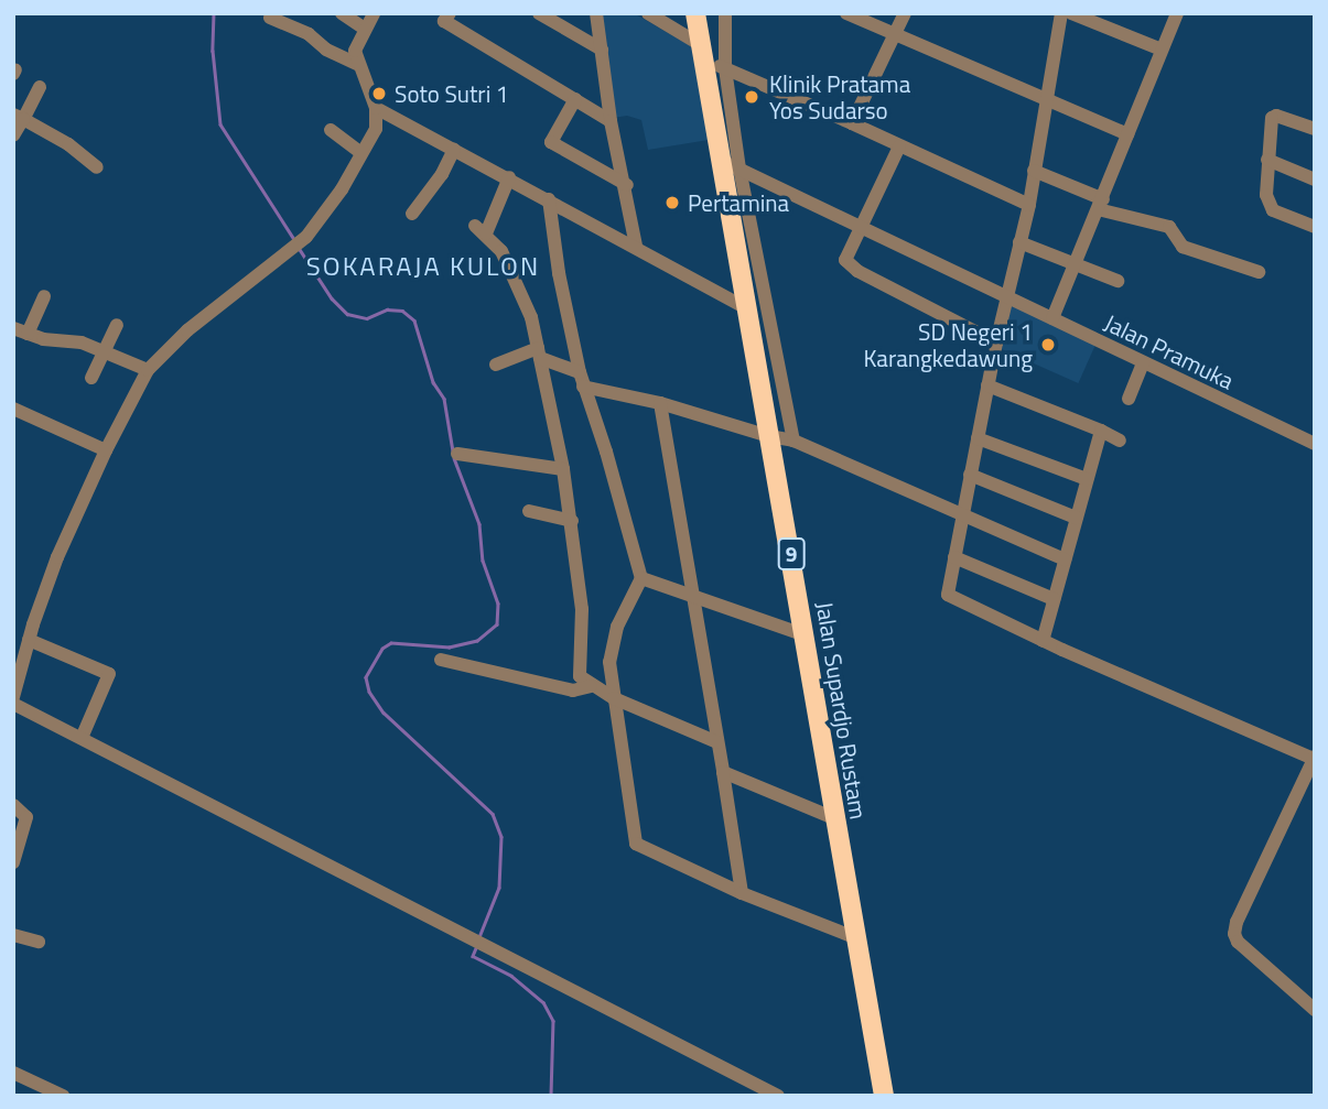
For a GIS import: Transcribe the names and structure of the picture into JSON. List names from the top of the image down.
{
  "streets": {
    "highway": ["9", "Jalan Supardjo Rustam"],
    "street": ["Jalan Pramuka"]
  },
  "crossings": [
    ["Jalan Pramuka", "Jalan Supardjo Rustam"]
  ],
  "districts": ["SOKARAJA KULON"],
  "places": [
    "Soto Sutri 1",
    "Klinik Pratama Yos Sudarso",
    "Pertamina",
    "SD Negeri 1 Karangkedawung"
  ]
}
